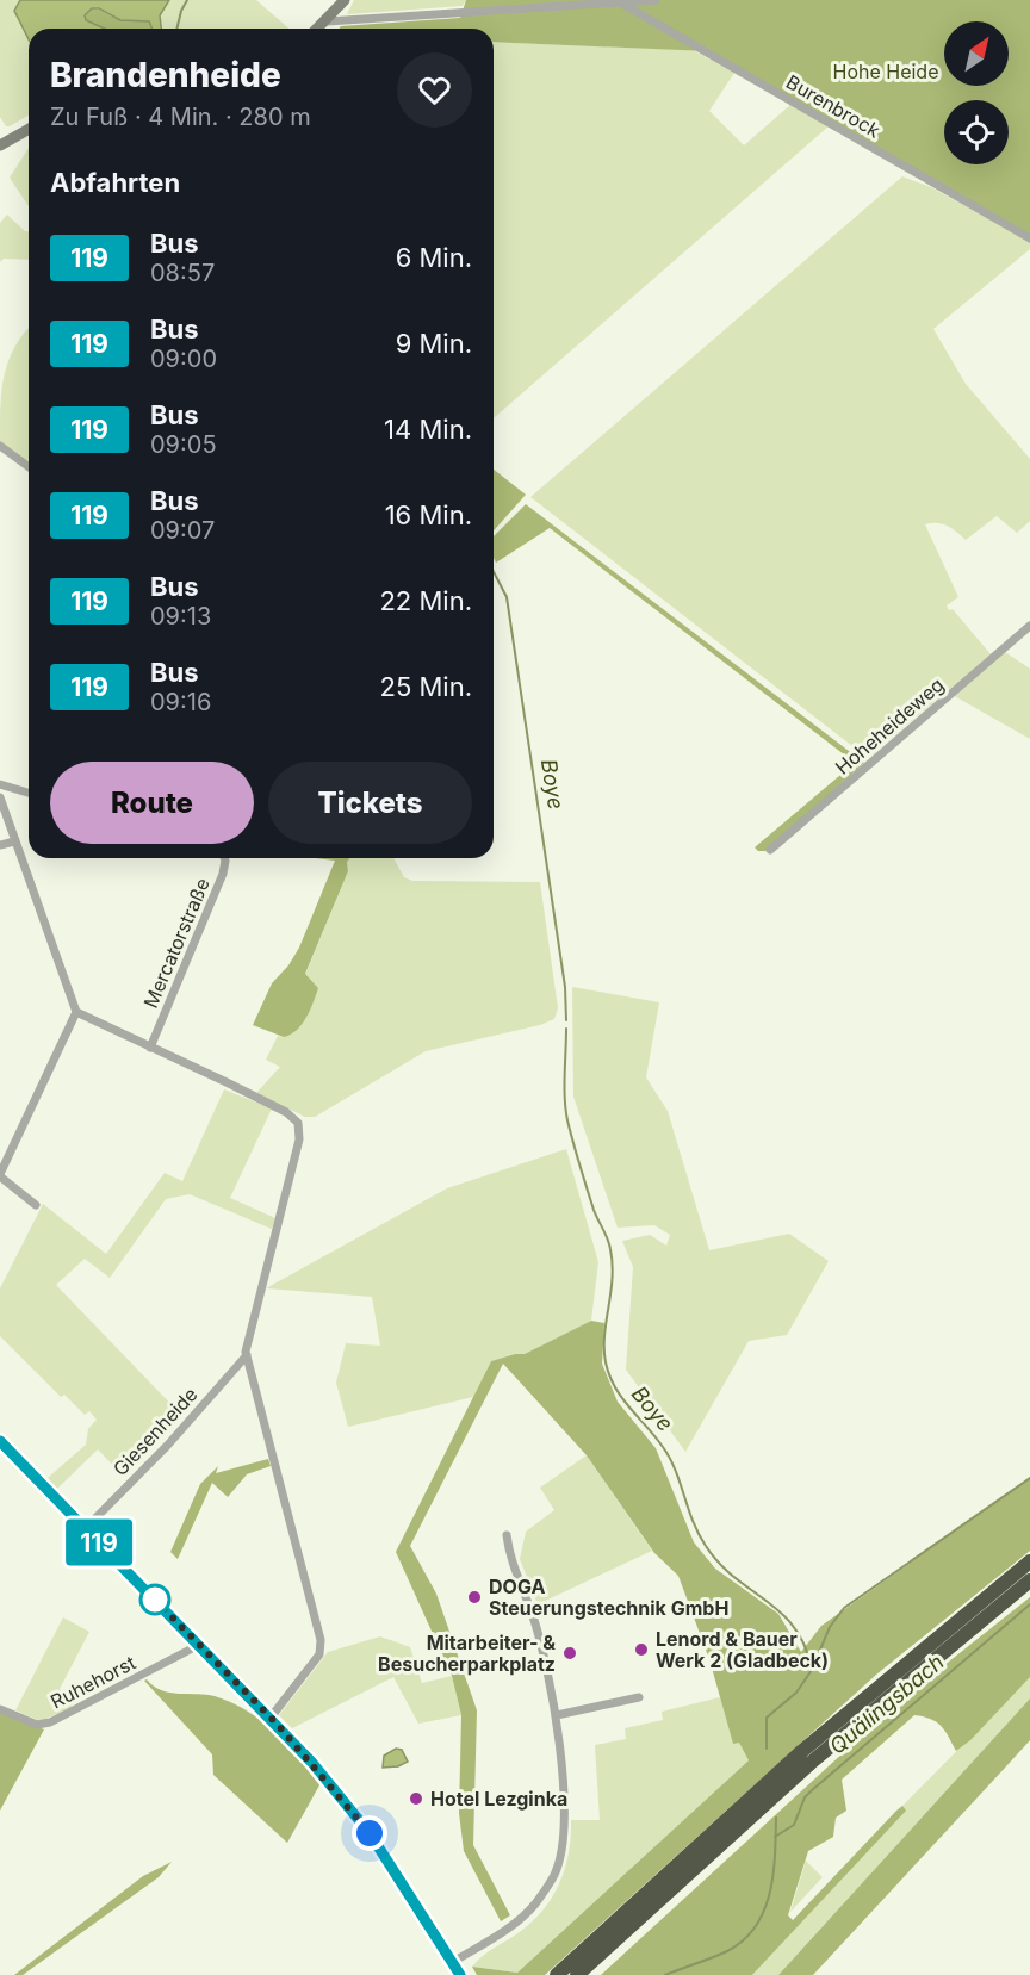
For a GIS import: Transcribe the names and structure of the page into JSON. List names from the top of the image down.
{
  "streets": {
    "street": [
      "Burenbrock",
      "Hoheheideweg",
      "Mercatorstraße",
      "Giesenheide",
      "Ruhehorst"
    ]
  },
  "water": ["Boye", "Quälingsbach"],
  "parks": ["Hohe Heide"],
  "places": [
    "DOGA Steuerungstechnik GmbH",
    "Lenord & Bauer Werk 2 (Gladbeck)",
    "Mitarbeiter- & Besucherparkplatz",
    "Hotel Lezginka"
  ],
  "lines": ["bus line 119"],
  "north": "top right",
  "page": {
    "on_map": "119",
    "heading": [
      ["Brandenheide", "Zu Fuß · 4 Min. · 280 m"],
      "Abfahrten"
    ],
    "list": [
      {
        "mark": "119",
        "name": "Bus",
        "note": "08:57",
        "value": "6 Min."
      },
      {
        "mark": "119",
        "name": "Bus",
        "note": "09:00",
        "value": "9 Min."
      },
      {
        "mark": "119",
        "name": "Bus",
        "note": "09:05",
        "value": "14 Min."
      },
      {
        "mark": "119",
        "name": "Bus",
        "note": "09:07",
        "value": "16 Min."
      },
      {
        "mark": "119",
        "name": "Bus",
        "note": "09:13",
        "value": "22 Min."
      },
      {
        "mark": "119",
        "name": "Bus",
        "note": "09:16",
        "value": "25 Min."
      }
    ],
    "buttons": ["Route", "Tickets"]
  }
}
